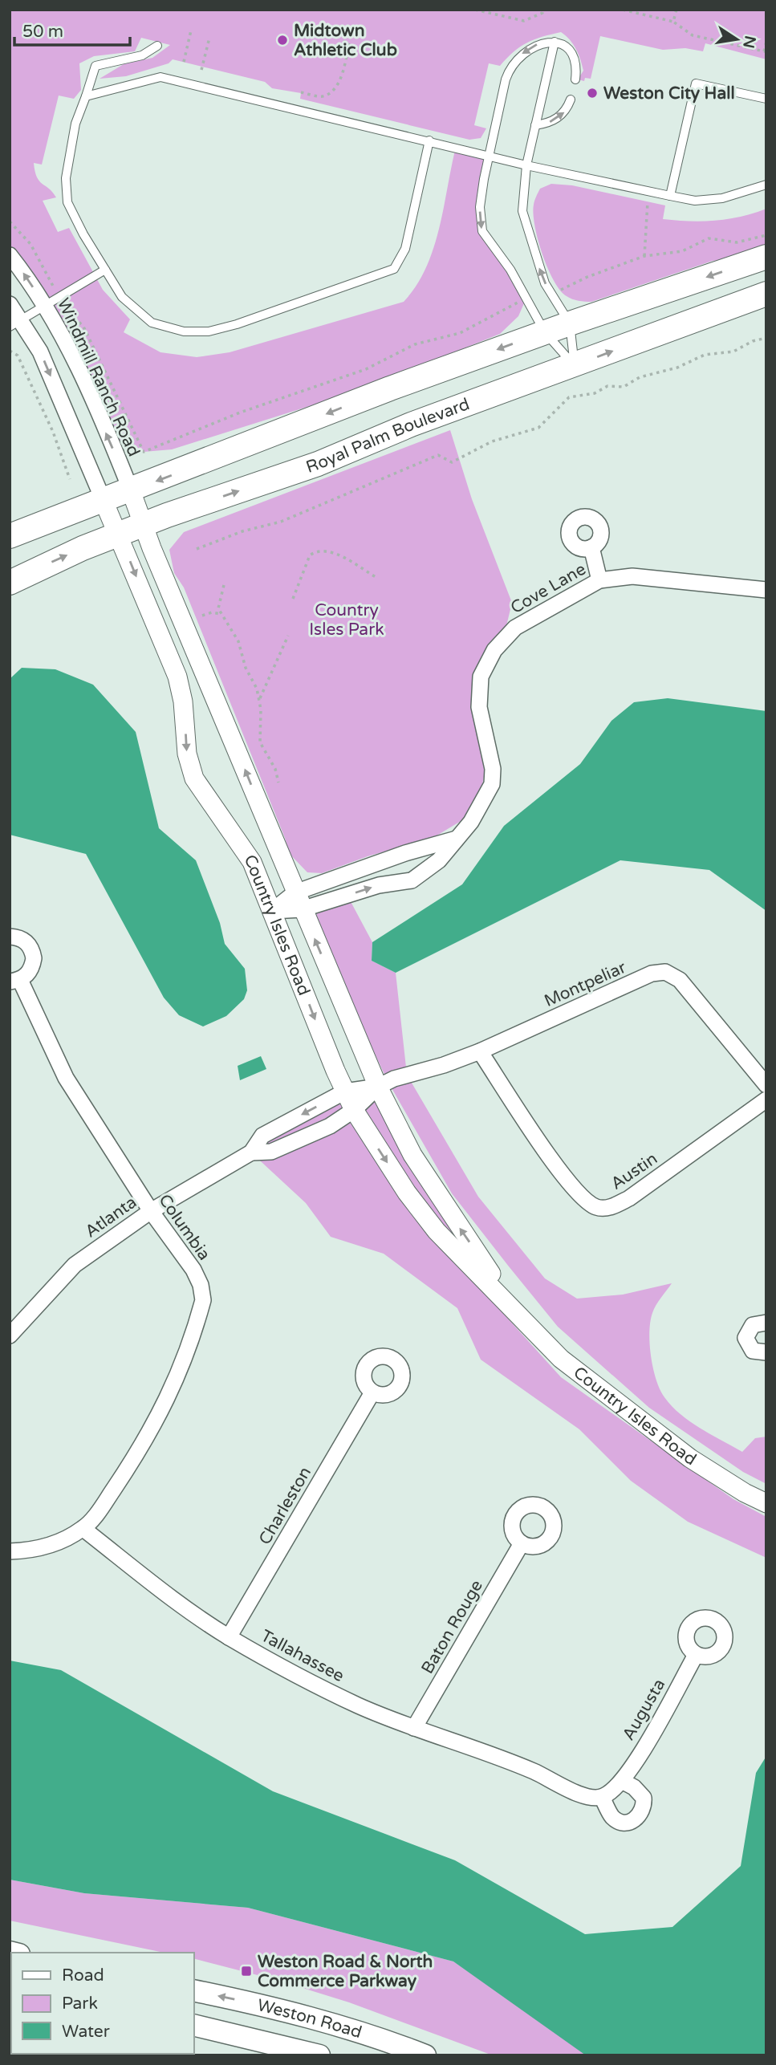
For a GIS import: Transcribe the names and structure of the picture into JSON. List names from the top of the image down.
{
  "streets": {
    "main road": ["Royal Palm Boulevard", "Weston Road"],
    "street": [
      "Windmill Ranch Road",
      "Cove Lane",
      "Country Isles Road",
      "Montpeliar",
      "Austin",
      "Atlanta",
      "Columbia",
      "Charleston",
      "Baton Rouge",
      "Tallahassee",
      "Augusta"
    ]
  },
  "crossings": [
    ["Windmill Ranch Road", "Country Isles Road"],
    ["Royal Palm Boulevard", "Country Isles Road"],
    ["Cove Lane", "Country Isles Road"],
    ["Country Isles Road", "Montpeliar"],
    ["Country Isles Road", "Atlanta"],
    ["Montpeliar", "Austin"],
    ["Montpeliar", "Atlanta"],
    ["Atlanta", "Columbia"],
    ["Columbia", "Tallahassee"],
    ["Charleston", "Tallahassee"],
    ["Baton Rouge", "Tallahassee"],
    ["Tallahassee", "Augusta"]
  ],
  "parks": ["Country Isles Park"],
  "places": {
    "other": ["Midtown Athletic Club", "Weston City Hall"],
    "transit": ["Weston Road & North Commerce Parkway"]
  },
  "legend": ["Road", "Park", "Water"],
  "scale_bar": "50 m",
  "north": "right"
}
